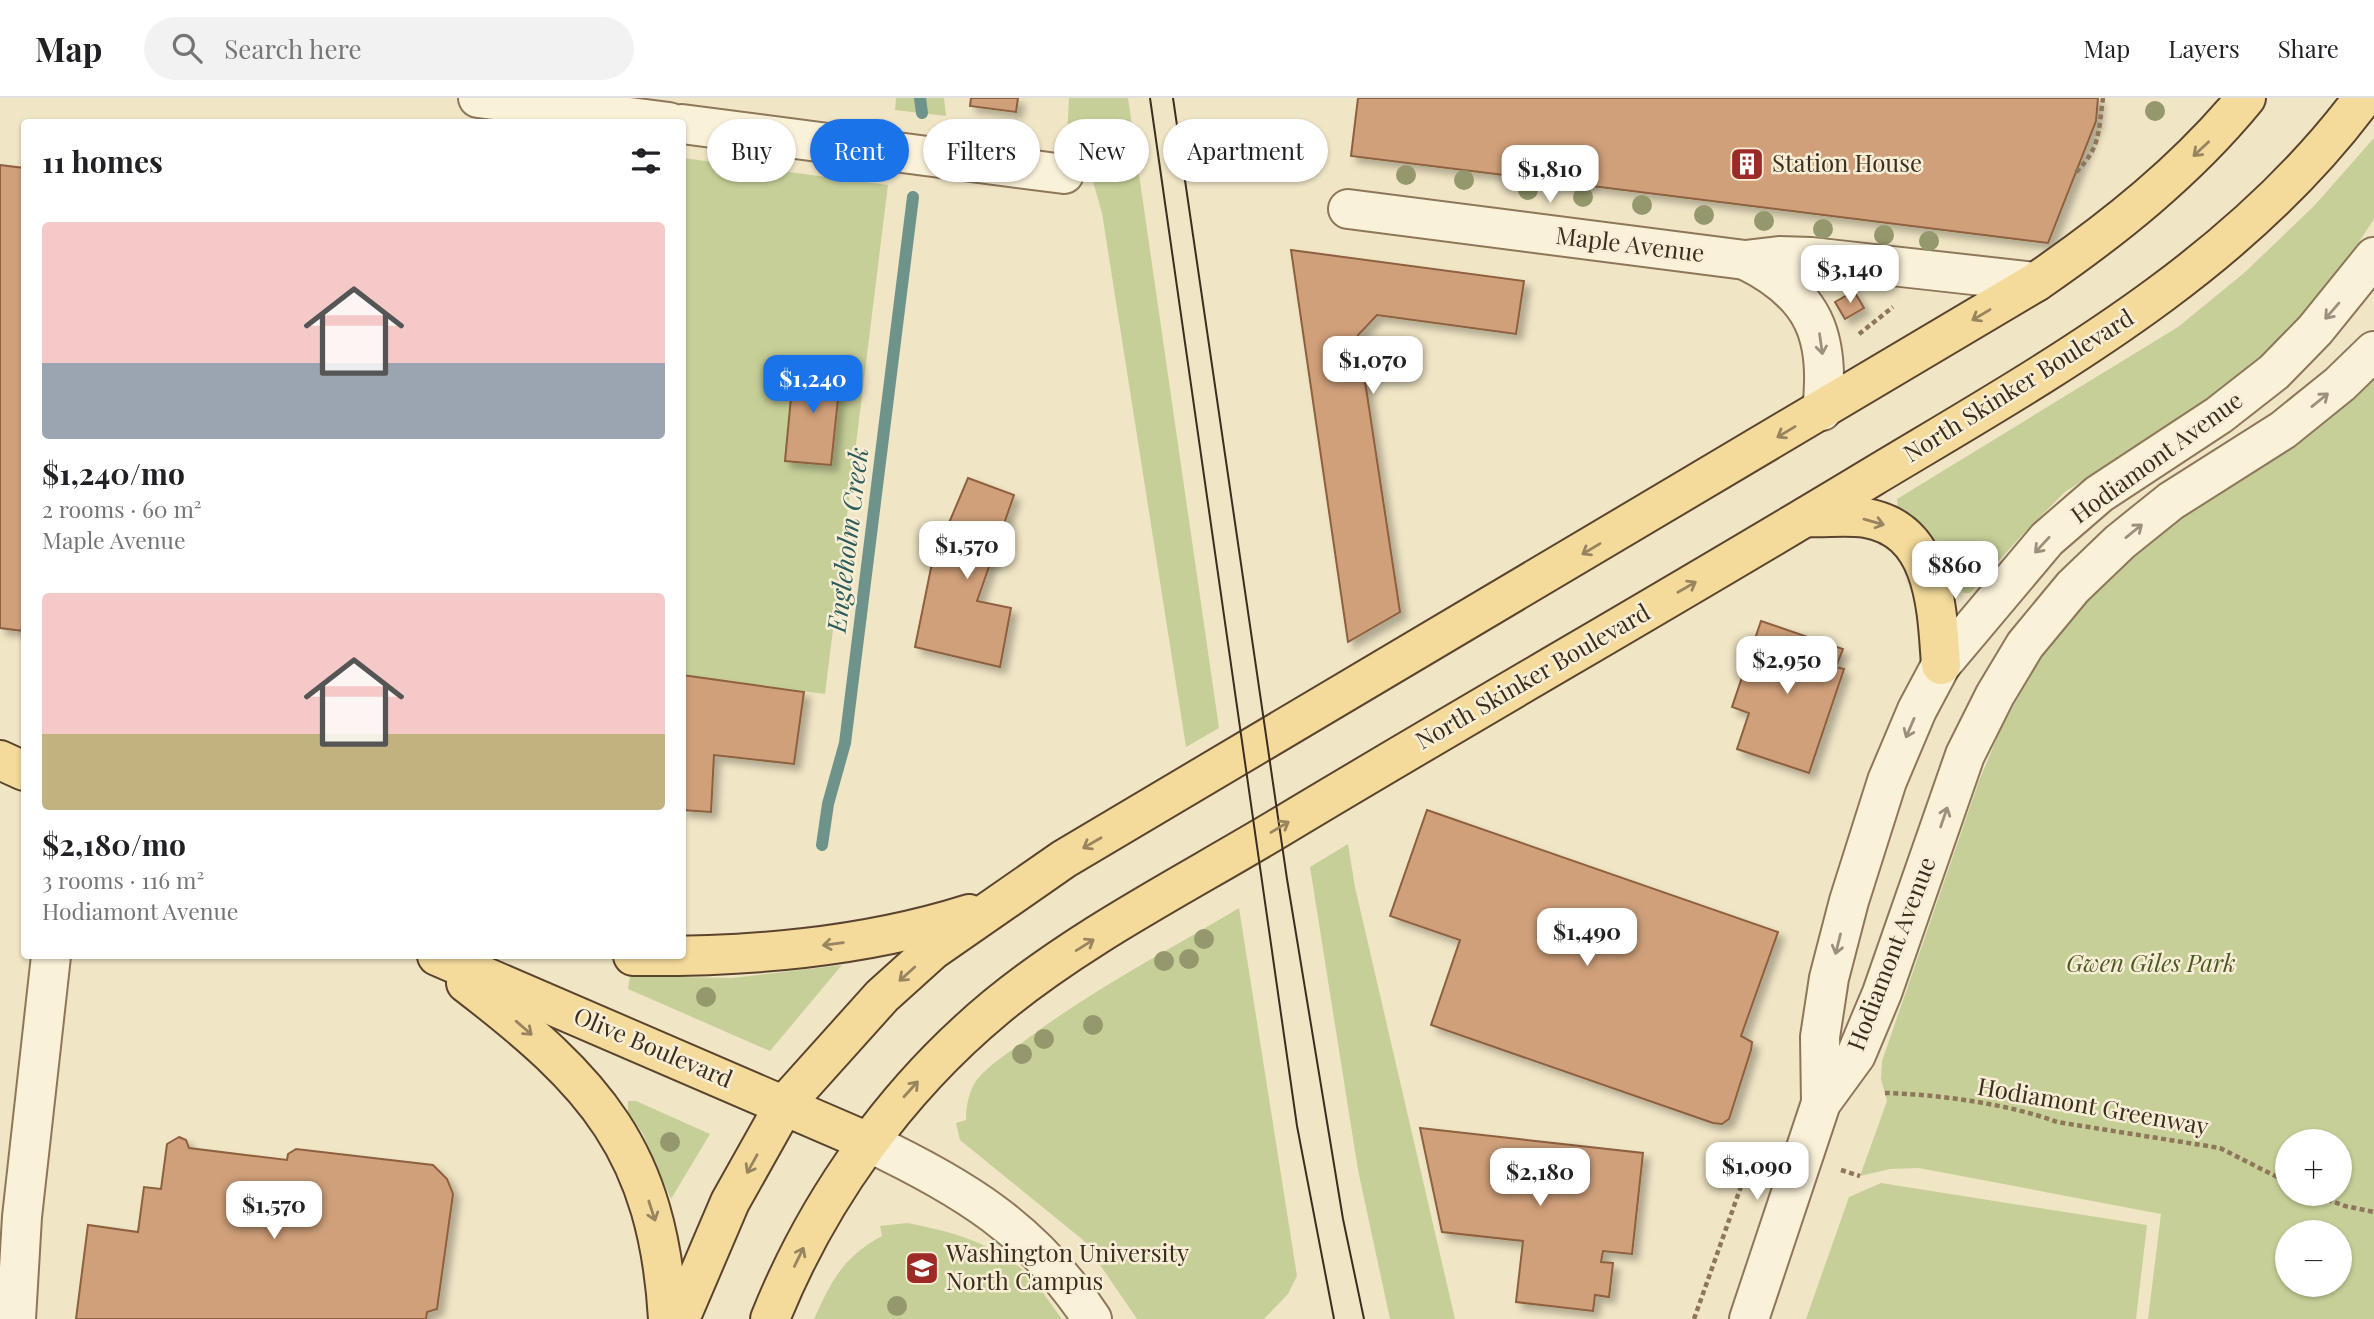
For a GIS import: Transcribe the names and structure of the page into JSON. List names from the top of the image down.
{
  "streets": {
    "main road": ["North Skinker Boulevard", "Olive Boulevard"],
    "street": ["Maple Avenue", "Hodiamont Avenue"],
    "path": ["Hodiamont Greenway"]
  },
  "crossings": [
    ["North Skinker Boulevard", "Olive Boulevard"]
  ],
  "water": ["Engleholm Creek"],
  "parks": ["Gwen Giles Park"],
  "places": {
    "building": ["Station House"],
    "school or university": ["Washington University North Campus"]
  },
  "page": {
    "header": "Map",
    "search": "Search here",
    "nav": ["Map", "Layers", "Share"],
    "chip": [
      "Buy",
      "Rent",
      "Filters",
      "New",
      "Apartment"
    ],
    "heading": "11 homes",
    "price": [
      "$1,810",
      "$3,140",
      "$1,070",
      "$1,240",
      "$1,570",
      "$860",
      "$2,950",
      "$1,490",
      "$1,090",
      "$2,180",
      "$1,570"
    ],
    "list": [
      {
        "name": "$1,240/mo",
        "note": "2 rooms · 60 m² · Maple Avenue"
      },
      {
        "name": "$2,180/mo",
        "note": "3 rooms · 116 m² · Hodiamont Avenue"
      }
    ],
    "map_buttons": ["+", "−"]
  }
}
